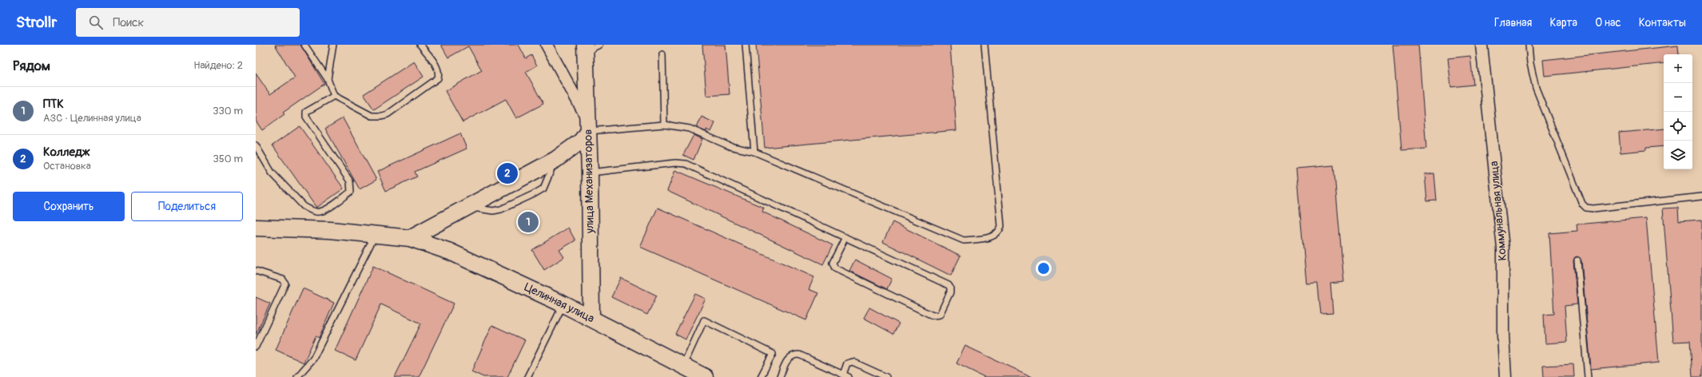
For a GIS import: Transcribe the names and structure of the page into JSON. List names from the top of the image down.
{
  "streets": {
    "main road": ["улица Механизаторов", "Целинная улица"],
    "street": ["Коммунальная улица"]
  },
  "crossings": [
    ["улица Механизаторов", "Целинная улица"]
  ],
  "page": {
    "header": "Strollr",
    "search": "Поиск",
    "nav": [
      "Главная",
      "Карта",
      "О нас",
      "Контакты"
    ],
    "heading": ["Рядом", "Найдено: 2"],
    "map_buttons": ["+", "−"],
    "list": [
      {
        "mark": "1",
        "name": "ПТК",
        "note": "АЗС · Целинная улица",
        "value": "330 m"
      },
      {
        "mark": "2",
        "name": "Колледж",
        "note": "Остановка",
        "value": "350 m"
      }
    ],
    "pins": ["2", "1"],
    "buttons": ["Сохранить", "Поделиться"]
  }
}
